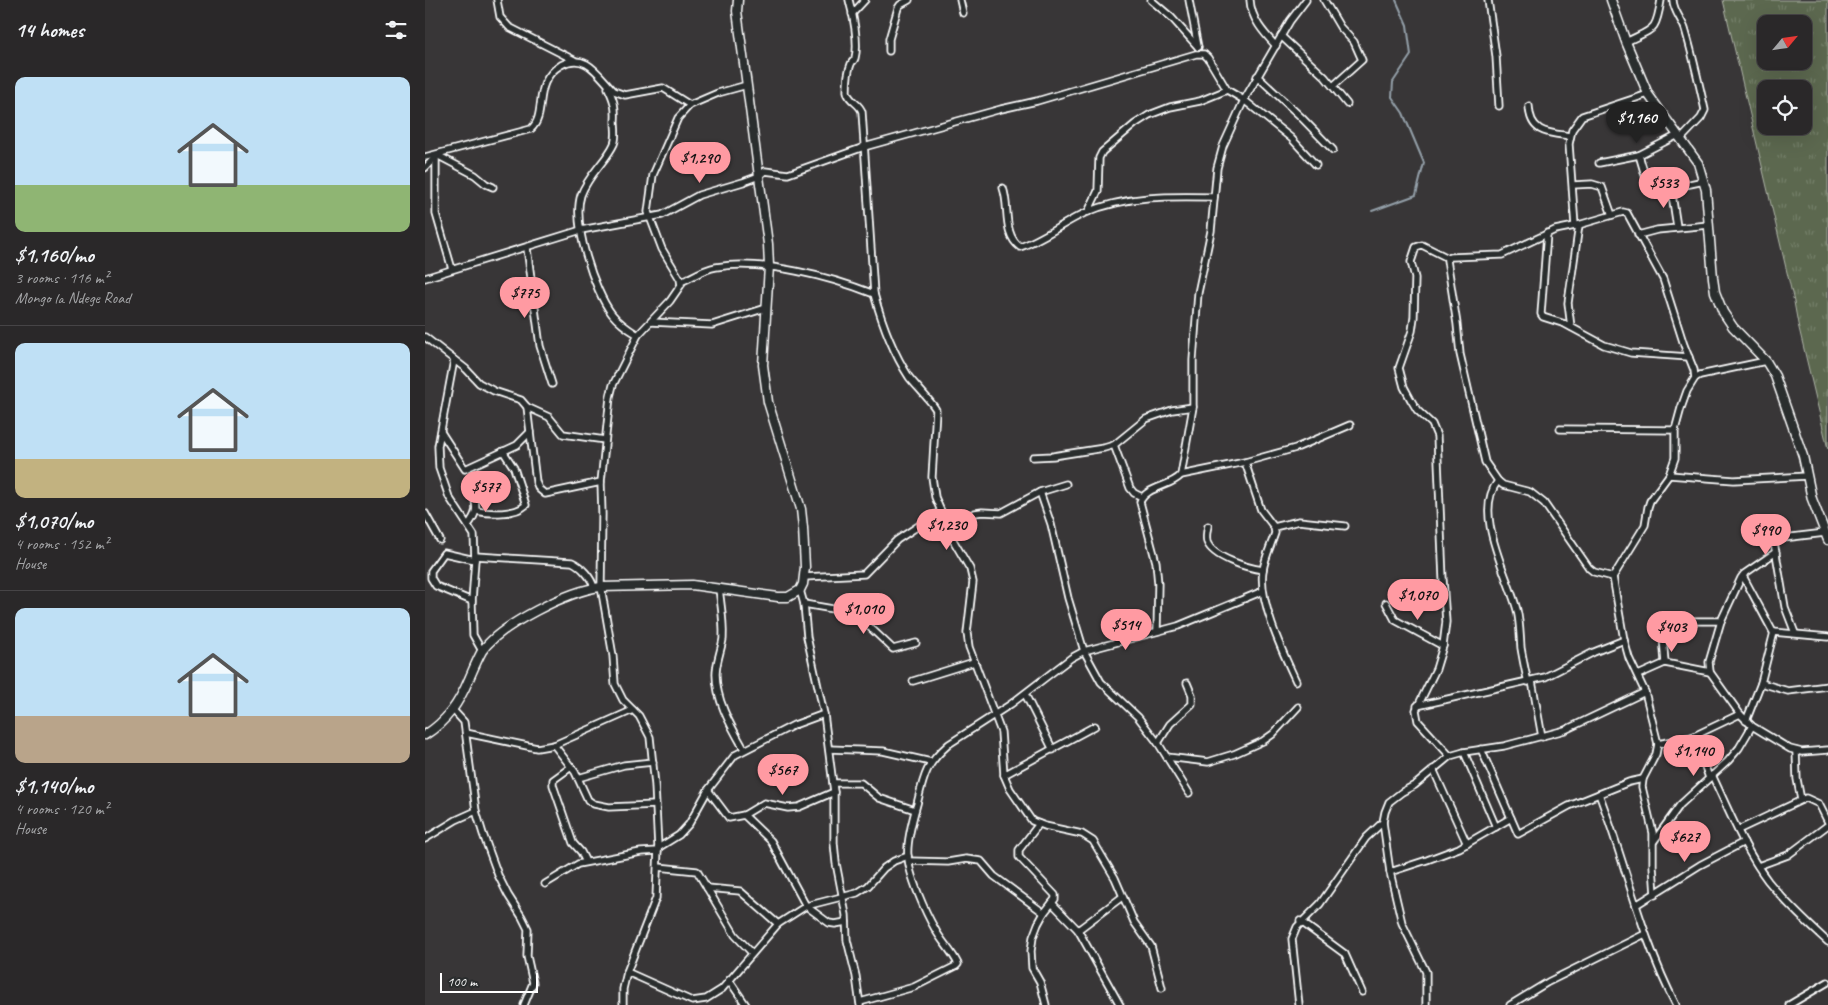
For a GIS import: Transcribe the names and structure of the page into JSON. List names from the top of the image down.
{
  "scale_bar": "100 m",
  "north": "top right",
  "page": {
    "heading": "14 homes",
    "list": [
      {
        "name": "$1,160/mo",
        "note": "3 rooms · 116 m² · Mongo la Ndege Road"
      },
      {
        "name": "$1,070/mo",
        "note": "4 rooms · 152 m² · House"
      },
      {
        "name": "$1,140/mo",
        "note": "4 rooms · 120 m² · House"
      }
    ],
    "price": [
      "$1,160",
      "$1,290",
      "$533",
      "$775",
      "$577",
      "$1,230",
      "$990",
      "$1,070",
      "$1,010",
      "$514",
      "$403",
      "$1,140",
      "$567",
      "$627"
    ],
    "scale": "100 m"
  }
}
